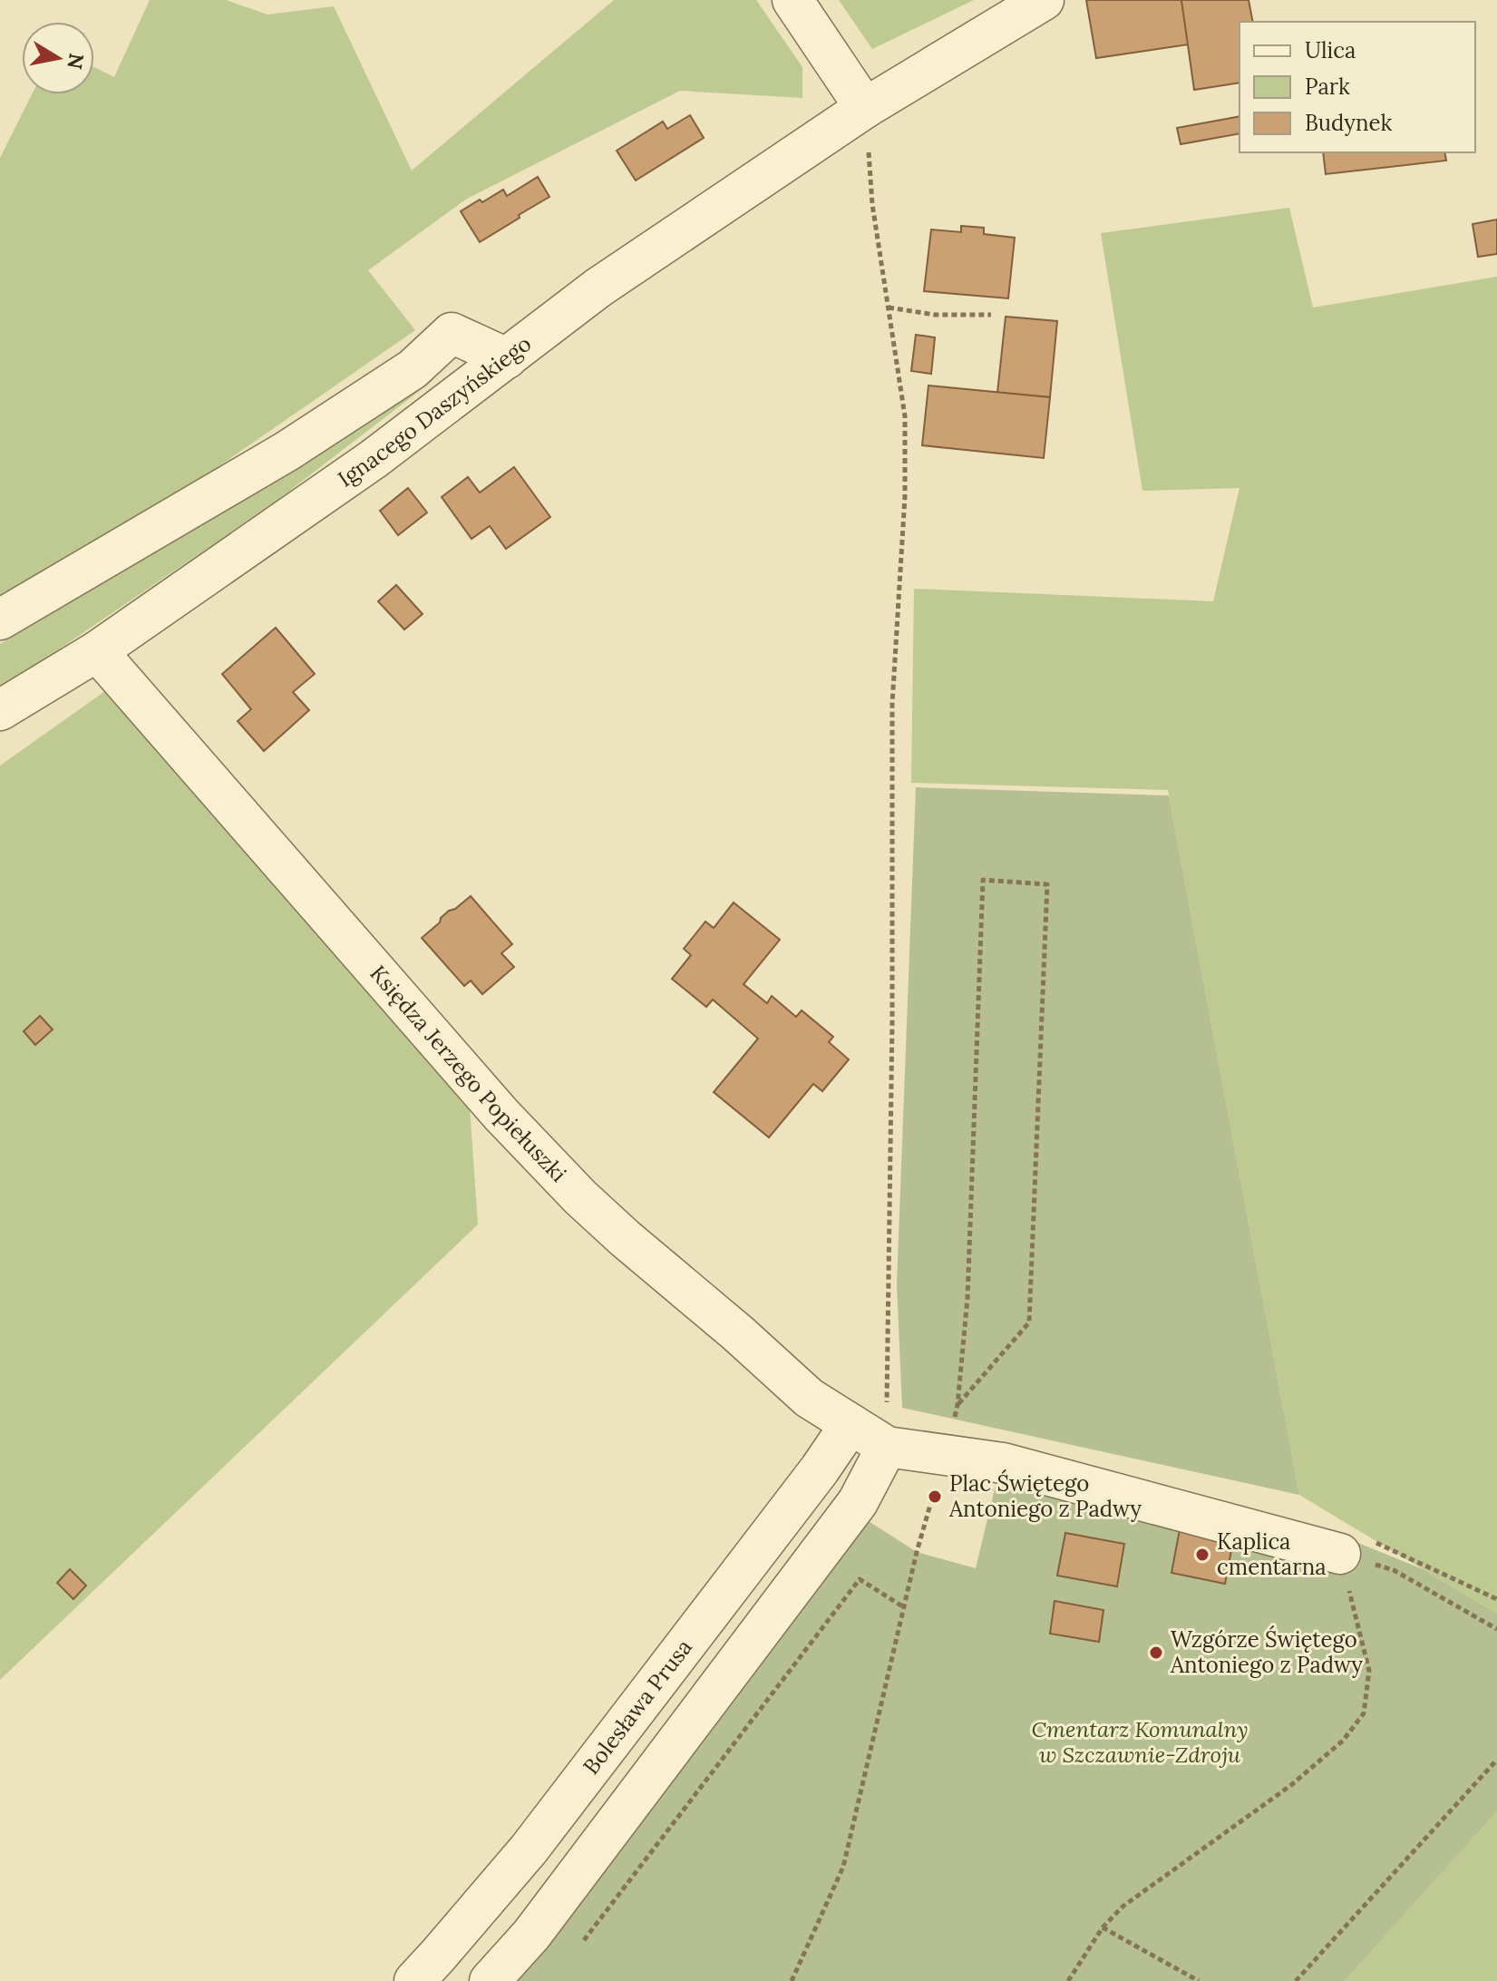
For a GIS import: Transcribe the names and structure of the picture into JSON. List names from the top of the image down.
{
  "streets": {
    "street": ["Ignacego Daszyńskiego", "Księdza Jerzego Popiełuszki", "Bolesława Prusa"]
  },
  "crossings": [
    ["Ignacego Daszyńskiego", "Księdza Jerzego Popiełuszki"],
    ["Księdza Jerzego Popiełuszki", "Bolesława Prusa"]
  ],
  "parks": ["Cmentarz Komunalny w Szczawnie-Zdroju"],
  "places": ["Plac Świętego Antoniego z Padwy", "Kaplica cmentarna", "Wzgórze Świętego Antoniego z Padwy"],
  "legend": ["Ulica", "Park", "Budynek"],
  "north": "right"
}
